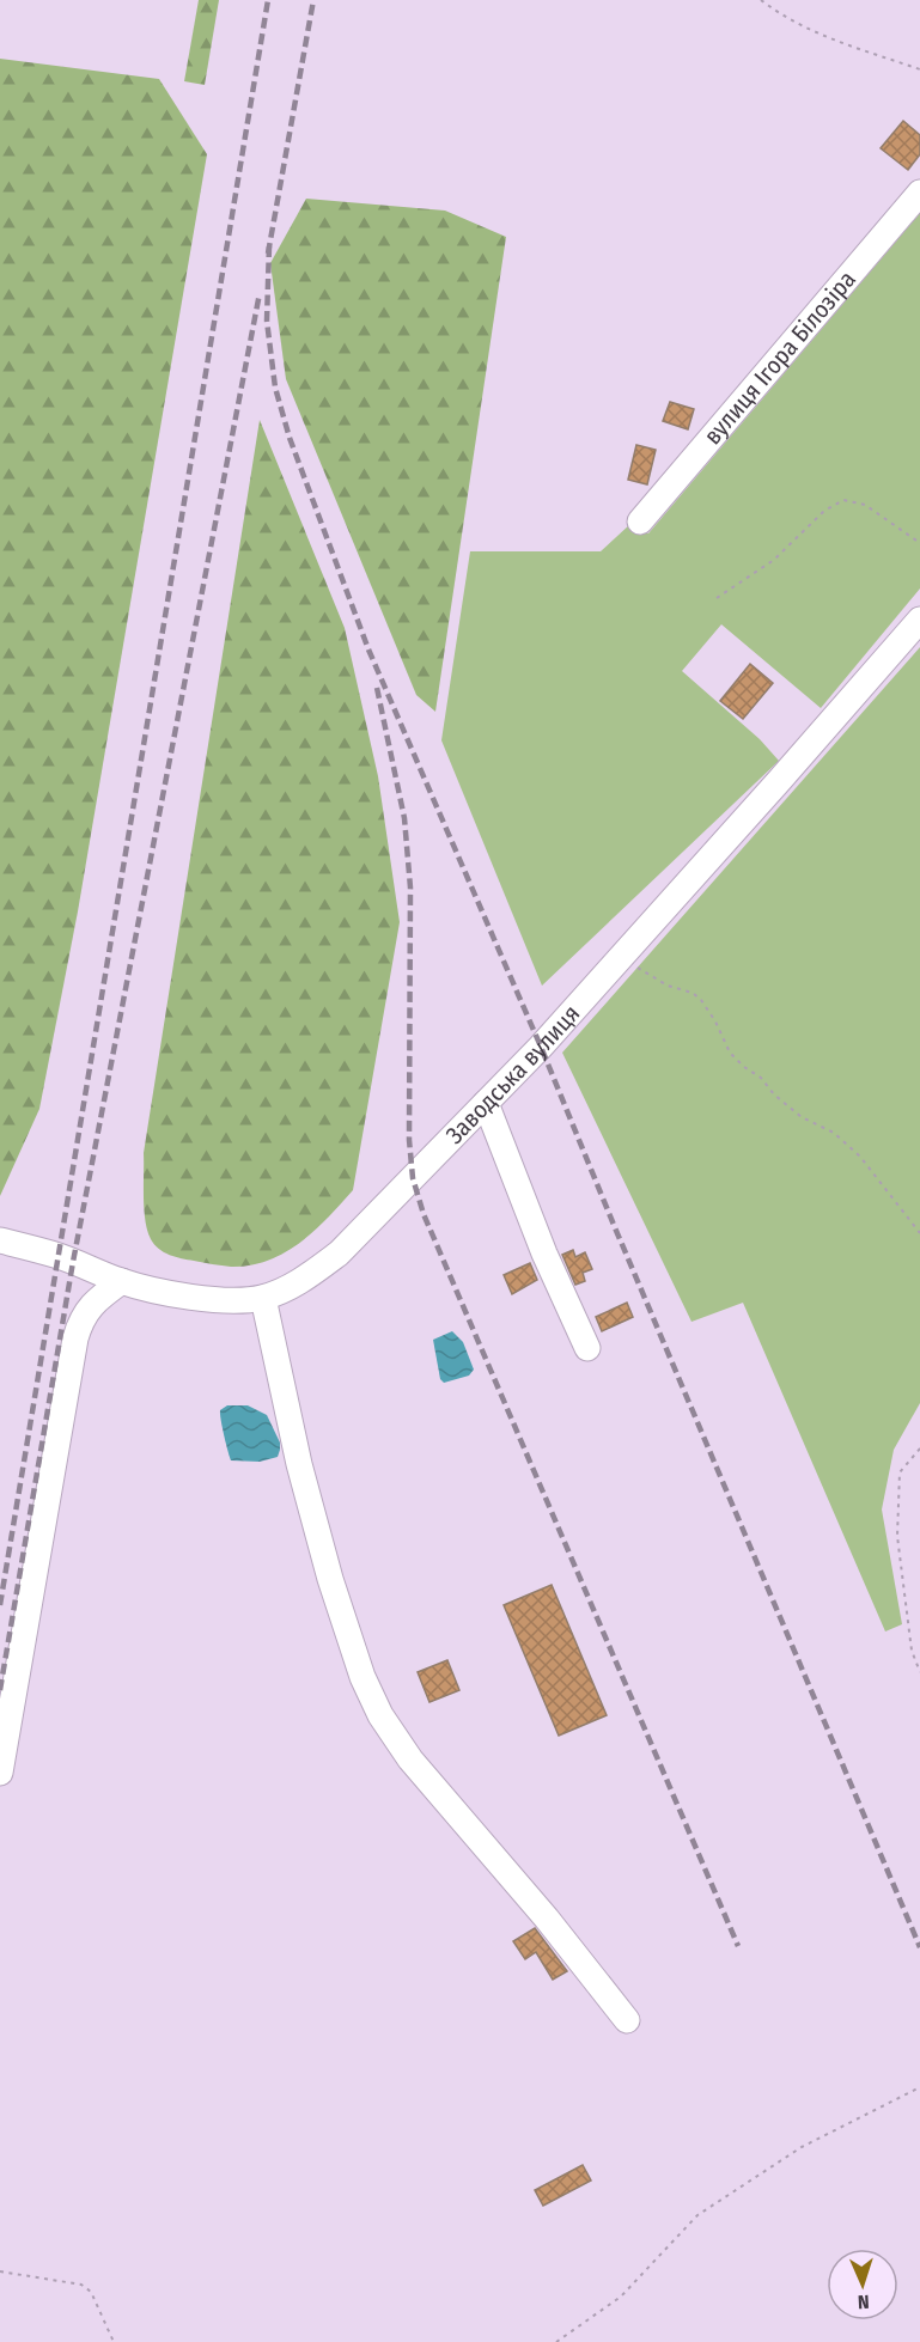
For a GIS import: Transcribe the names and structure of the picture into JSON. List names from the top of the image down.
{
  "streets": {
    "street": ["вулиця Ігора Білозіра", "Заводська вулиця"]
  },
  "north": "bottom"
}
